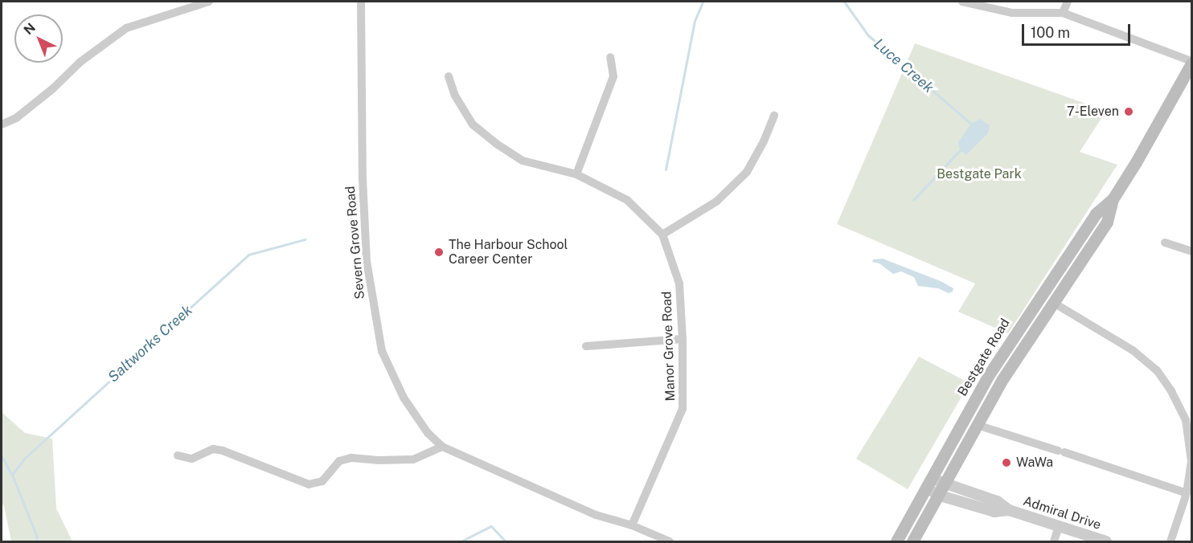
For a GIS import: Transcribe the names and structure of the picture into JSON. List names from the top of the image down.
{
  "streets": {
    "main road": ["Bestgate Road"],
    "street": ["Severn Grove Road", "Manor Grove Road", "Admiral Drive"]
  },
  "crossings": [
    ["Severn Grove Road", "Manor Grove Road"],
    ["Bestgate Road", "Admiral Drive"]
  ],
  "water": ["Luce Creek", "Saltworks Creek"],
  "parks": ["Bestgate Park"],
  "places": ["7-Eleven", "The Harbour School Career Center", "WaWa"],
  "scale_bar": "100 m",
  "north": "top left"
}
